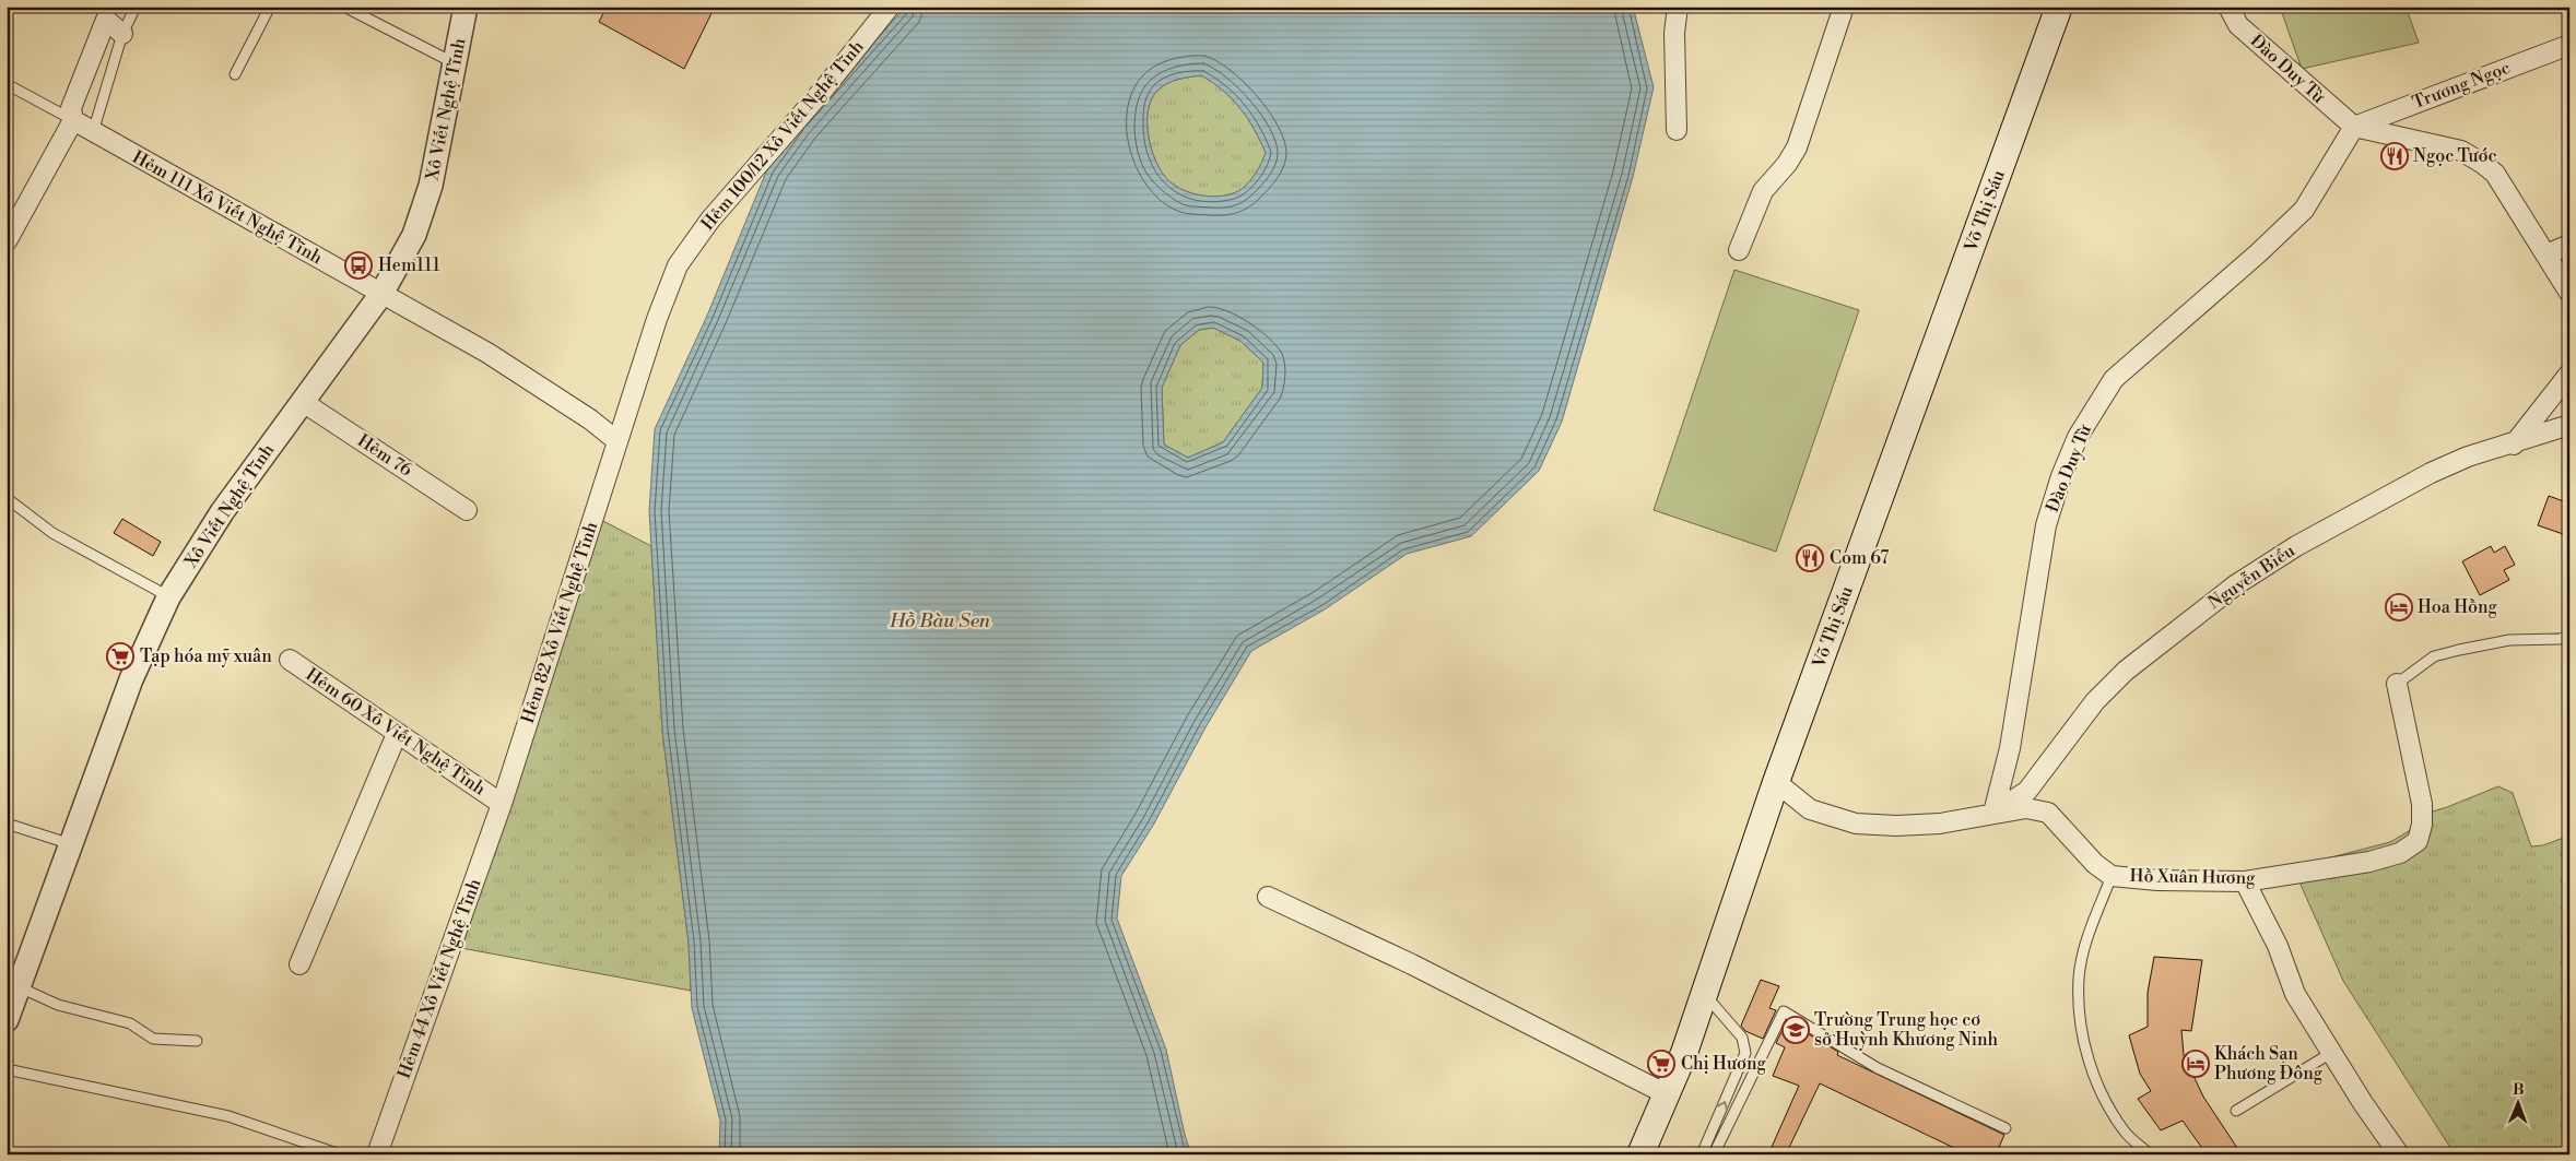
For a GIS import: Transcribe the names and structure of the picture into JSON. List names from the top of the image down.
{
  "streets": {
    "main road": ["Võ Thị Sáu"],
    "street": [
      "Đào Duy Từ",
      "Trương Ngọc",
      "Xô Viết Nghệ Tĩnh",
      "Hẻm 100/12 Xô Viết Nghệ Tĩnh",
      "Hẻm 111 Xô Viết Nghệ Tĩnh",
      "Hẻm 76",
      "Nguyễn Biểu",
      "Hẻm 82 Xô Viết Nghệ Tĩnh",
      "Hẻm 60 Xô Viết Nghệ Tĩnh",
      "Hồ Xuân Hương",
      "Hẻm 44 Xô Viết Nghệ Tĩnh"
    ]
  },
  "crossings": [
    ["Đào Duy Từ", "Trương Ngọc"],
    ["Đào Duy Từ", "Nguyễn Biểu"],
    ["Đào Duy Từ", "Hồ Xuân Hương"],
    ["Xô Viết Nghệ Tĩnh", "Hẻm 111 Xô Viết Nghệ Tĩnh"],
    ["Xô Viết Nghệ Tĩnh", "Hẻm 76"],
    ["Hẻm 100/12 Xô Viết Nghệ Tĩnh", "Hẻm 82 Xô Viết Nghệ Tĩnh"],
    ["Võ Thị Sáu", "Hồ Xuân Hương"],
    ["Nguyễn Biểu", "Hồ Xuân Hương"],
    ["Hẻm 82 Xô Viết Nghệ Tĩnh", "Hẻm 60 Xô Viết Nghệ Tĩnh"],
    ["Hẻm 82 Xô Viết Nghệ Tĩnh", "Hẻm 44 Xô Viết Nghệ Tĩnh"],
    ["Hẻm 60 Xô Viết Nghệ Tĩnh", "Hẻm 44 Xô Viết Nghệ Tĩnh"]
  ],
  "water": ["Hồ Bàu Sen"],
  "places": {
    "restaurant": ["Ngọc Tước", "Com 67"],
    "bus stop": ["Hem111"],
    "hotel": ["Hoa Hồng", "Khách Sạn Phương Đông"],
    "supermarket": ["Tạp hóa mỹ xuân", "Chị Hương"],
    "school or university": ["Trường Trung học cơ sở Huỳnh Khương Ninh"]
  },
  "north": "top"
}
